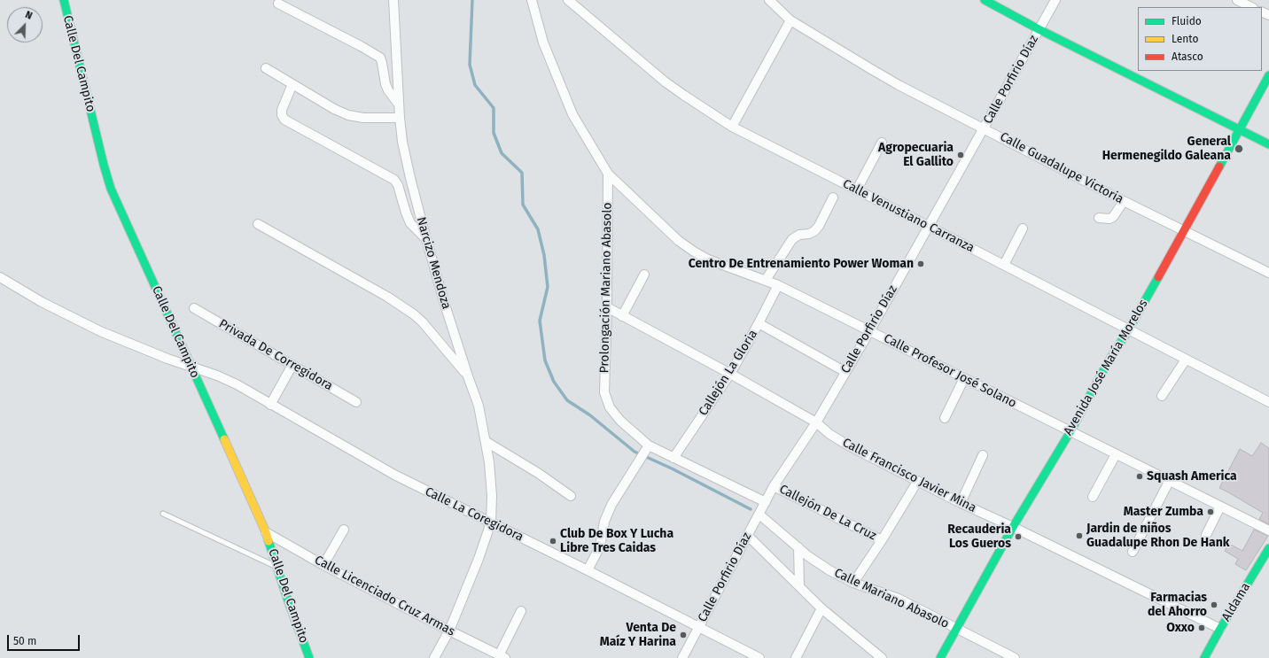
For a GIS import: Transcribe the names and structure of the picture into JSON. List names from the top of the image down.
{
  "streets": {
    "street": [
      "Calle Del Campito",
      "Calle Porfirio Díaz",
      "Calle Guadalupe Victoria",
      "Calle Venustiano Carranza",
      "Narcizo Mendoza",
      "Prolongación Mariano Abasolo",
      "Privada De Corregidora",
      "Avenida José María Morelos",
      "Calle Profesor José Solano",
      "Callejón La Gloria",
      "Calle Francisco Javier Mina",
      "Callejón De La Cruz",
      "Calle La Coregidora",
      "Calle Licenciado Cruz Armas",
      "Calle Mariano Abasolo",
      "Aldama"
    ]
  },
  "crossings": [
    ["Calle Del Campito", "Calle La Coregidora"],
    ["Calle Del Campito", "Calle Licenciado Cruz Armas"],
    ["Calle Porfirio Díaz", "Calle Guadalupe Victoria"],
    ["Calle Porfirio Díaz", "Calle Venustiano Carranza"],
    ["Calle Porfirio Díaz", "Prolongación Mariano Abasolo"],
    ["Calle Porfirio Díaz", "Calle Profesor José Solano"],
    ["Calle Porfirio Díaz", "Calle Francisco Javier Mina"],
    ["Calle Porfirio Díaz", "Callejón De La Cruz"],
    ["Calle Porfirio Díaz", "Calle La Coregidora"],
    ["Calle Porfirio Díaz", "Calle Mariano Abasolo"],
    ["Calle Guadalupe Victoria", "Avenida José María Morelos"],
    ["Calle Venustiano Carranza", "Avenida José María Morelos"],
    ["Narcizo Mendoza", "Calle La Coregidora"],
    ["Narcizo Mendoza", "Calle Licenciado Cruz Armas"],
    ["Prolongación Mariano Abasolo", "Calle Profesor José Solano"],
    ["Prolongación Mariano Abasolo", "Callejón La Gloria"],
    ["Prolongación Mariano Abasolo", "Calle Francisco Javier Mina"],
    ["Avenida José María Morelos", "Calle Profesor José Solano"],
    ["Avenida José María Morelos", "Calle Francisco Javier Mina"],
    ["Avenida José María Morelos", "Calle Mariano Abasolo"],
    ["Calle Profesor José Solano", "Callejón La Gloria"],
    ["Callejón La Gloria", "Calle Francisco Javier Mina"],
    ["Calle Francisco Javier Mina", "Aldama"]
  ],
  "places": [
    "General Hermenegildo Galeana",
    "Agropecuaria El Gallito",
    "Centro De Entrenamiento Power Woman",
    "Squash America",
    "Master Zumba",
    "Jardin de niños Guadalupe Rhon De Hank",
    "Recauderia Los Gueros",
    "Club De Box Y Lucha Libre Tres Caidas",
    "Farmacias del Ahorro",
    "Oxxo",
    "Venta De Maíz Y Harina"
  ],
  "legend": ["Fluido", "Lento", "Atasco"],
  "scale_bar": "50 m",
  "north": "top right"
}
